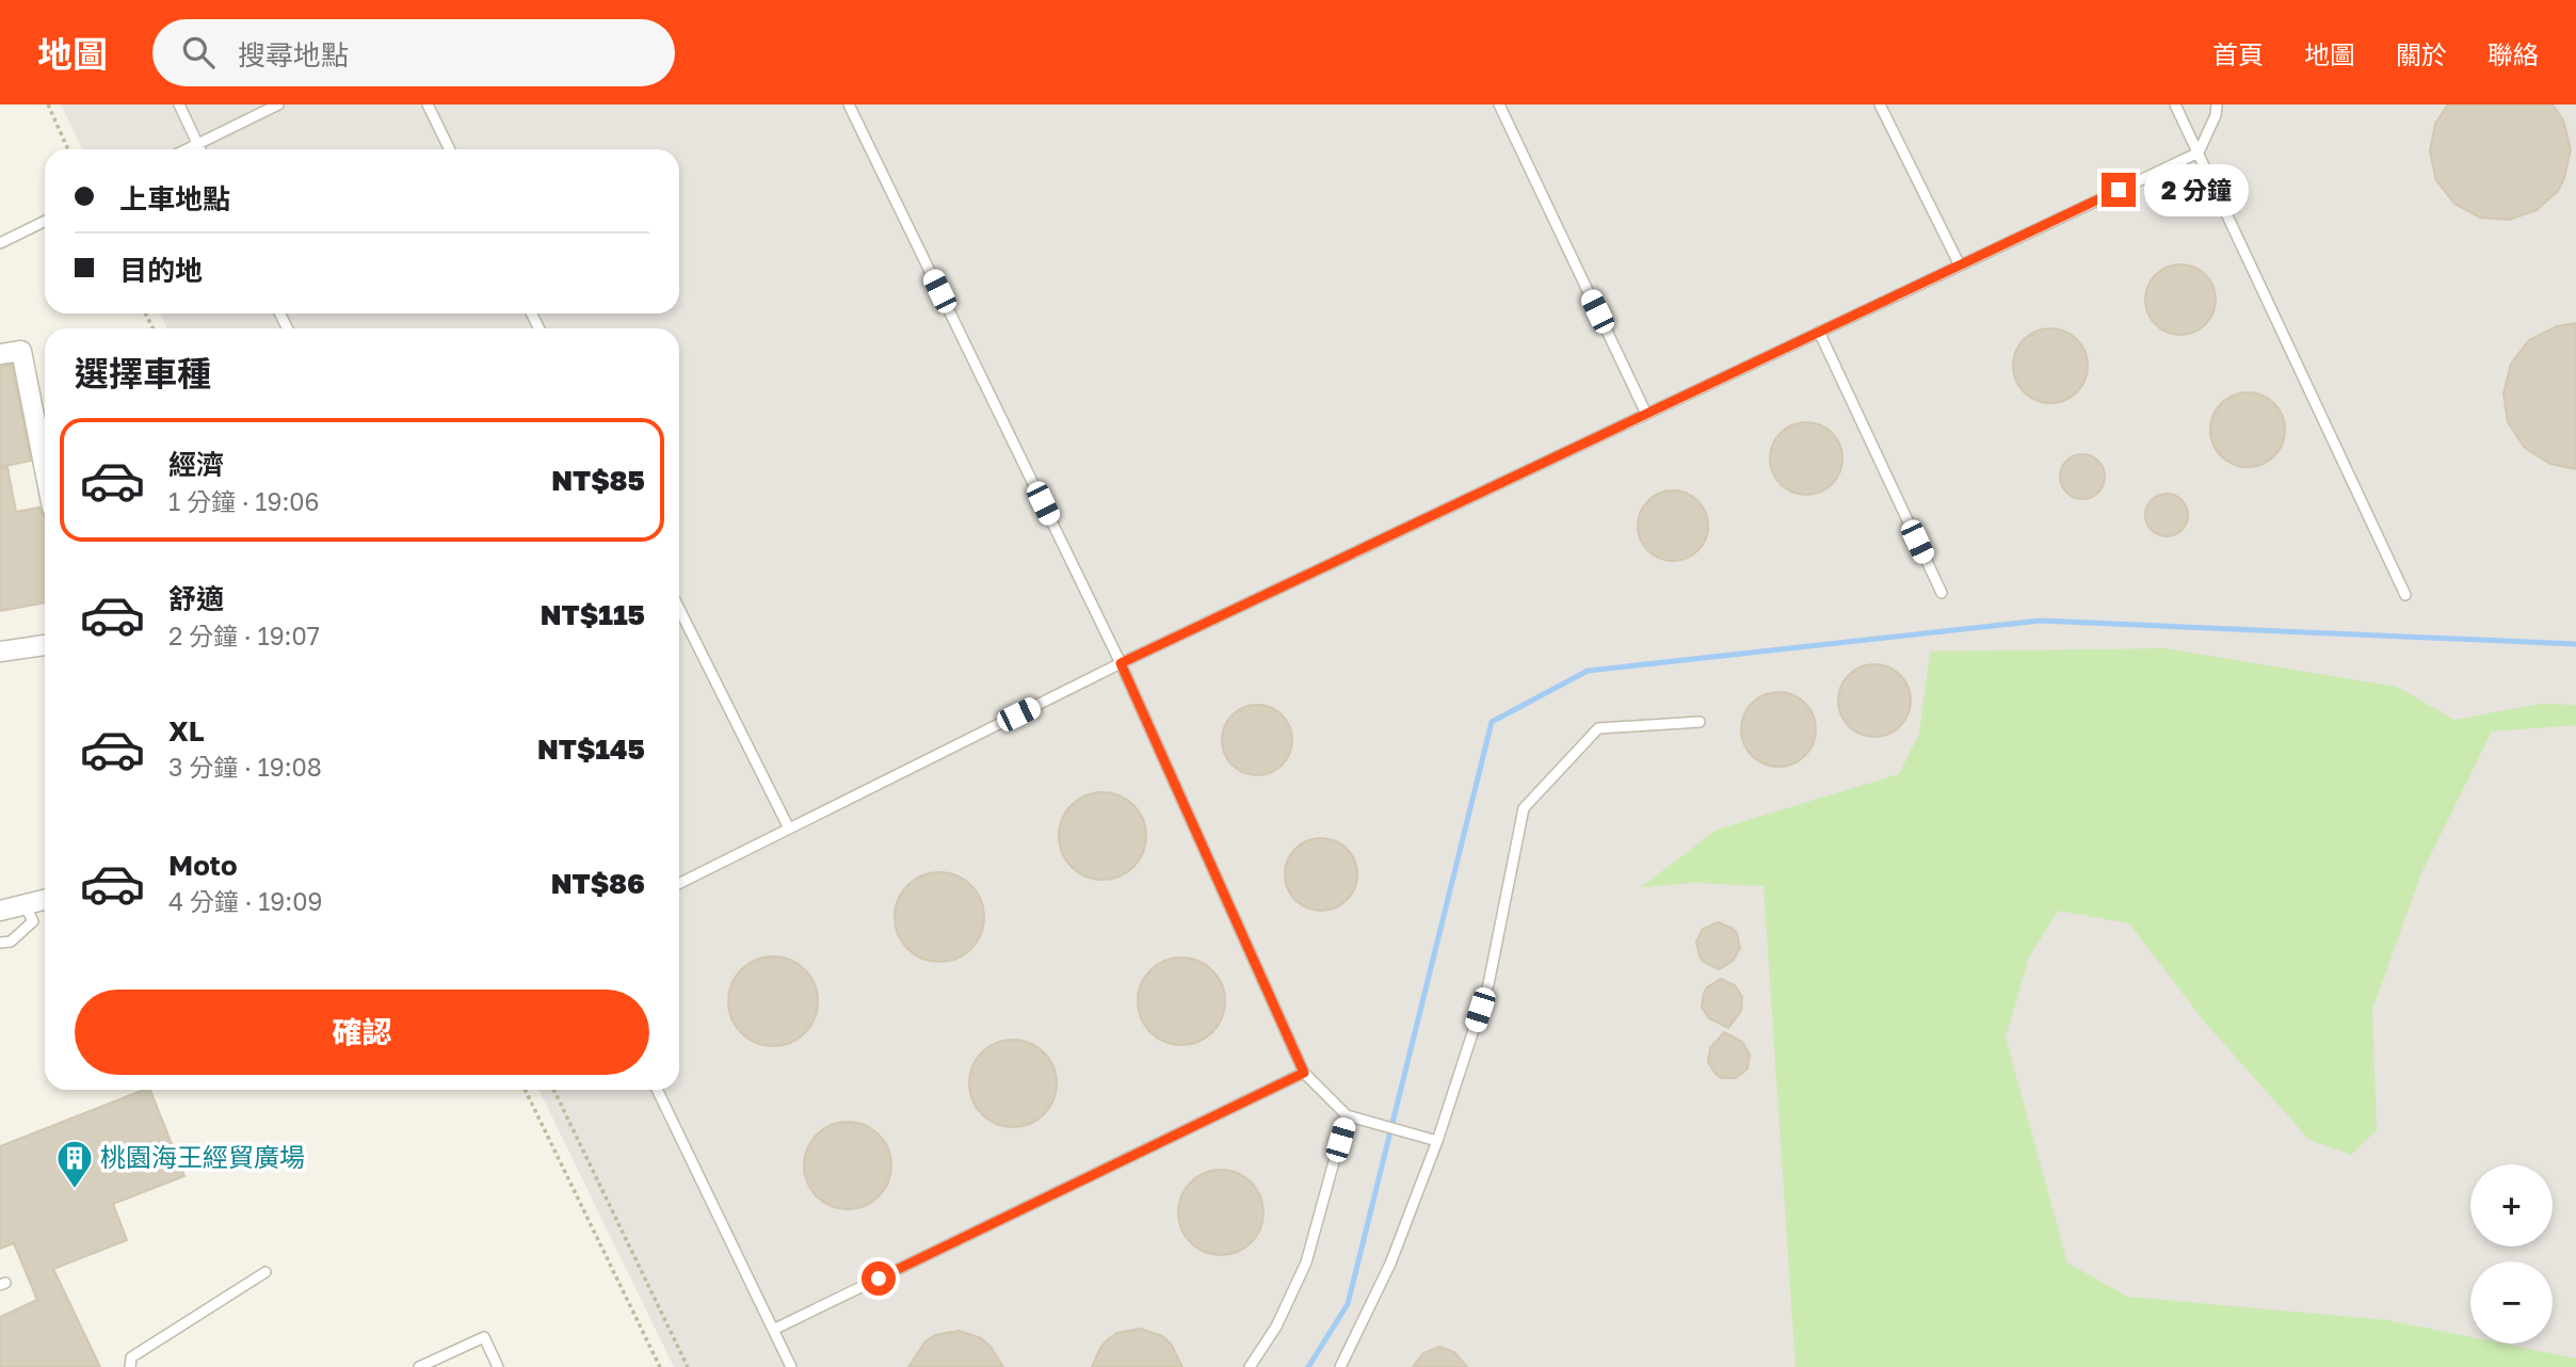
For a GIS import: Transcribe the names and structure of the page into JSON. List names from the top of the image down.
{
  "places": {
    "building": ["桃園海王經貿廣場"]
  },
  "page": {
    "header": "地圖",
    "search": "搜尋地點",
    "nav": [
      "首頁",
      "地圖",
      "關於",
      "聯絡"
    ],
    "banner": ["上車地點", "目的地"],
    "bubble": "2 分鐘",
    "heading": "選擇車種",
    "list": [
      {
        "name": "經濟",
        "note": "1 分鐘 · 19:06",
        "value": "NT$85"
      },
      {
        "name": "舒適",
        "note": "2 分鐘 · 19:07",
        "value": "NT$115"
      },
      {
        "name": "XL",
        "note": "3 分鐘 · 19:08",
        "value": "NT$145"
      },
      {
        "name": "Moto",
        "note": "4 分鐘 · 19:09",
        "value": "NT$86"
      }
    ],
    "buttons": "確認",
    "map_buttons": ["+", "−"]
  }
}
